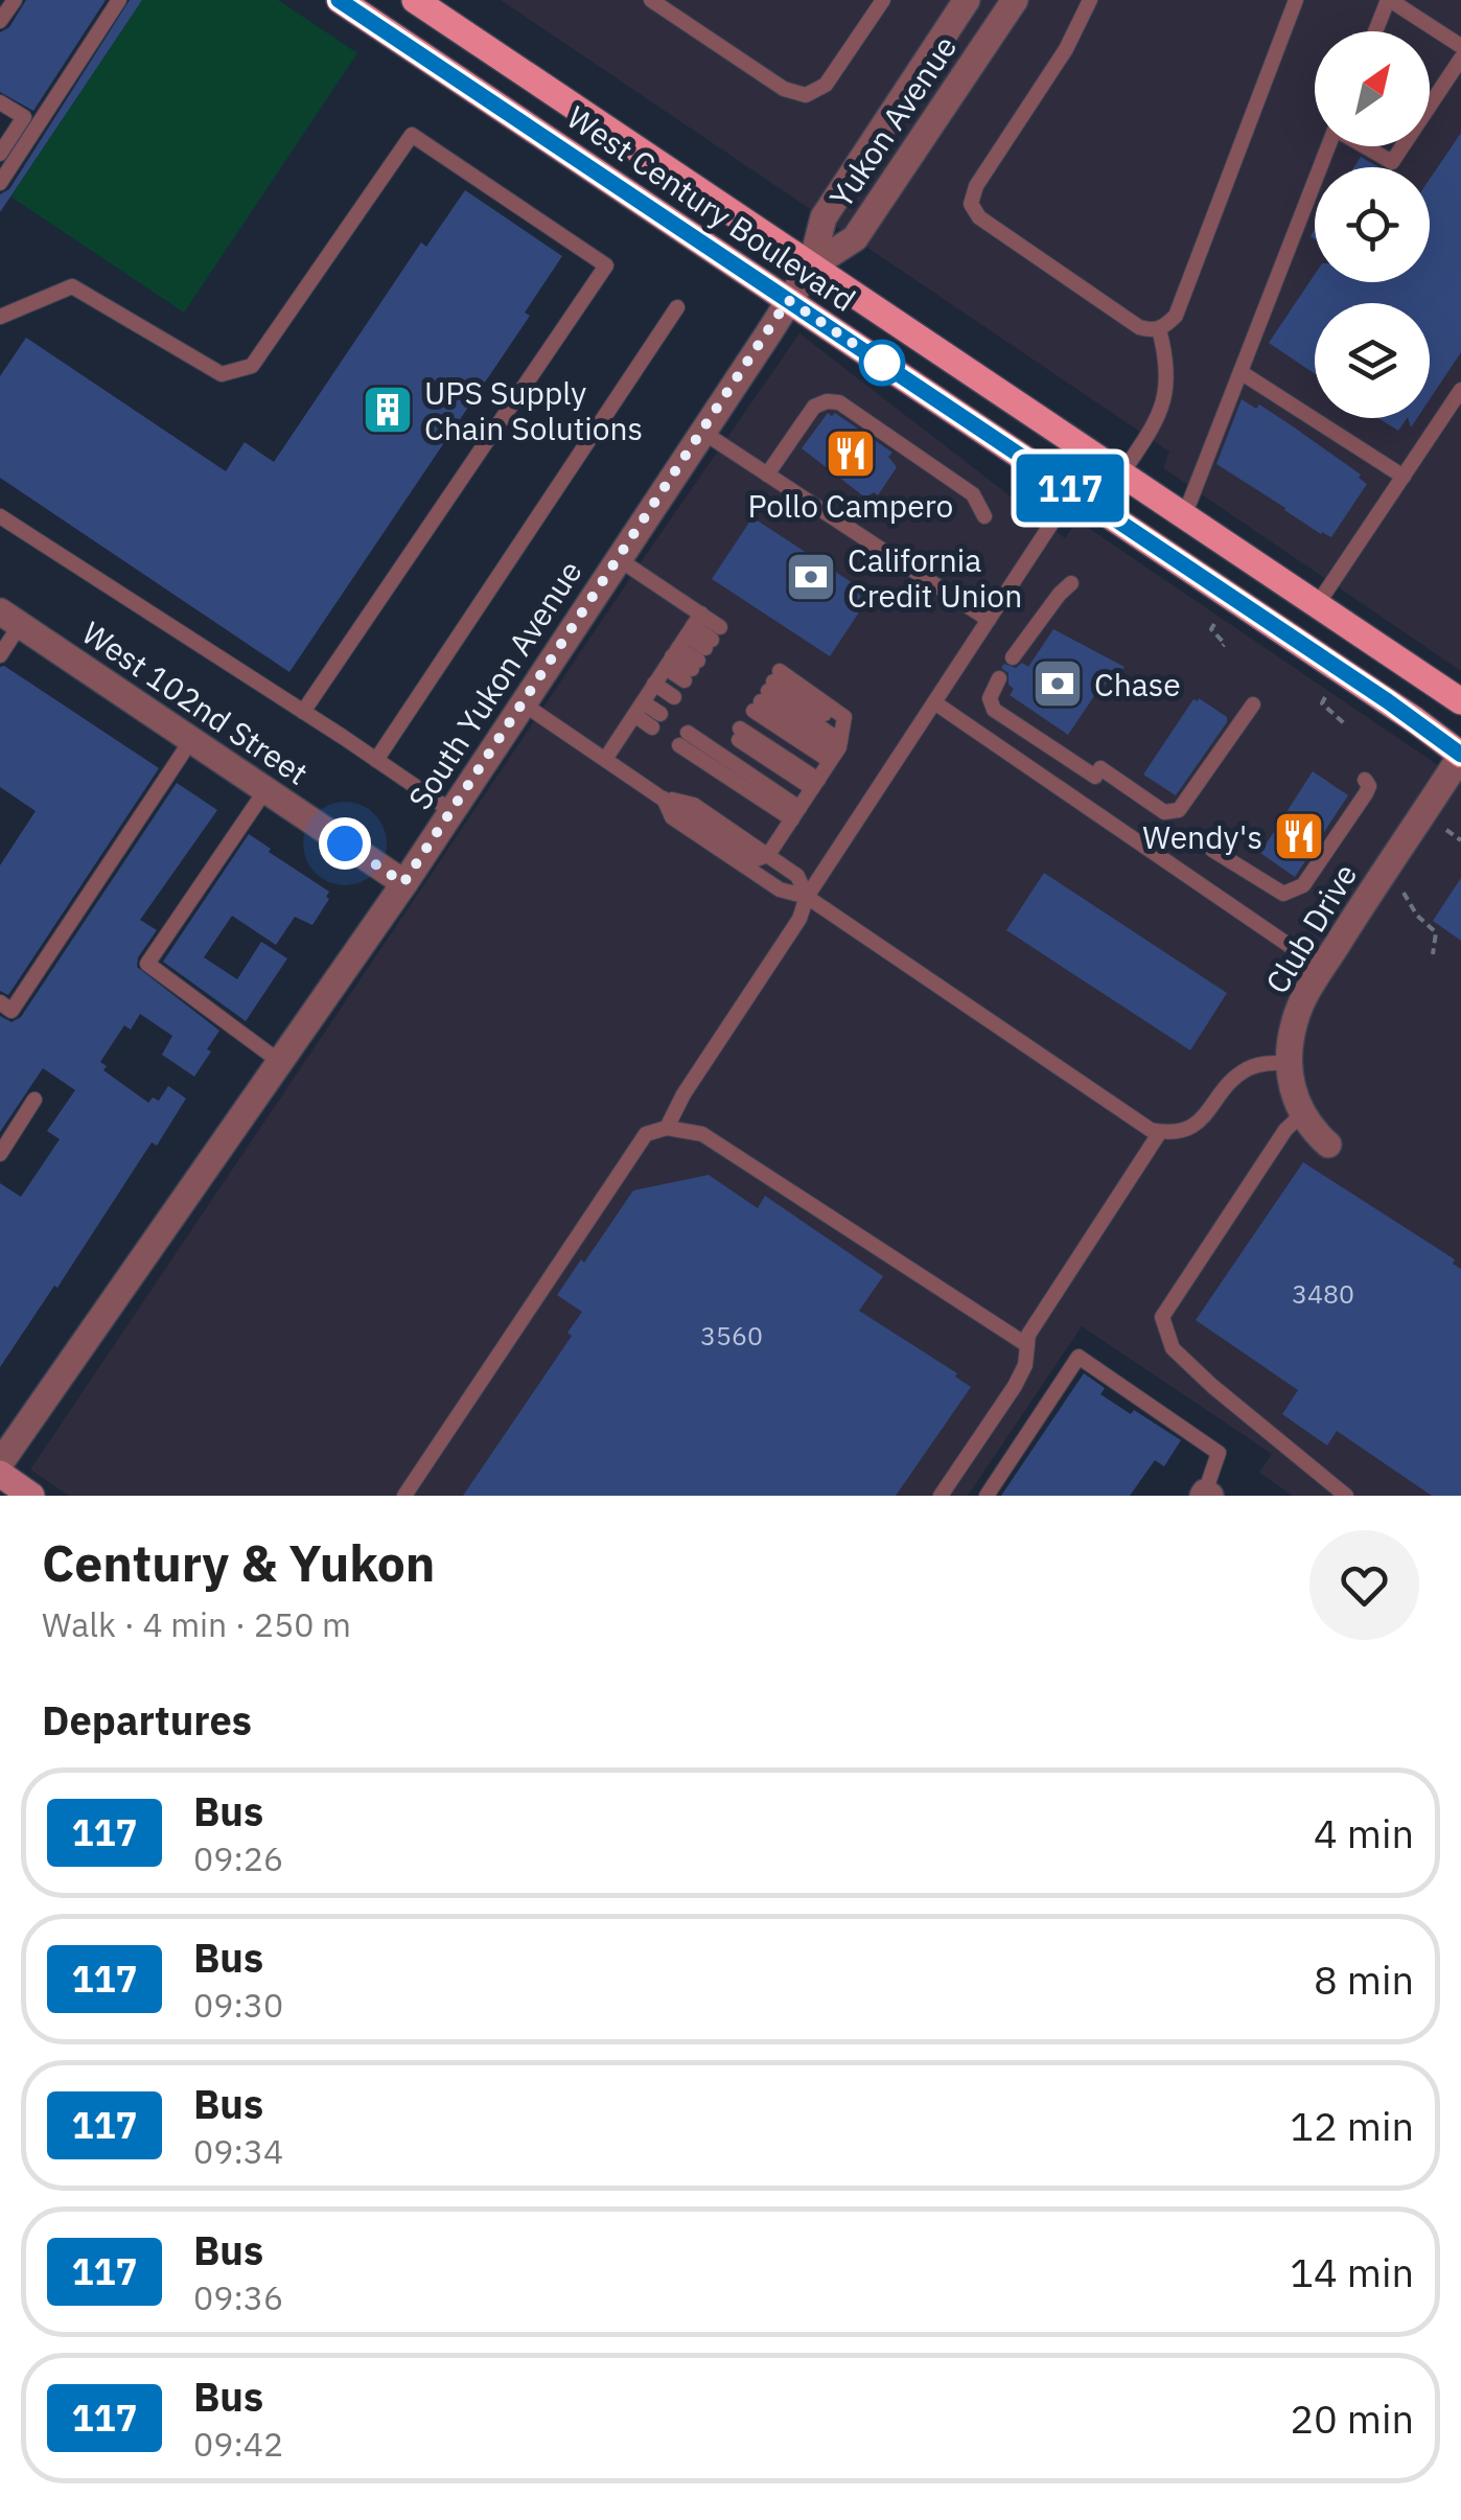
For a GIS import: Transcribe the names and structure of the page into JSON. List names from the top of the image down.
{
  "streets": {
    "main road": ["West Century Boulevard"],
    "street": [
      "Yukon Avenue",
      "South Yukon Avenue",
      "West 102nd Street",
      "Club Drive"
    ]
  },
  "crossings": [
    ["Yukon Avenue", "West Century Boulevard"],
    ["Yukon Avenue", "South Yukon Avenue"],
    ["West Century Boulevard", "South Yukon Avenue"],
    ["West Century Boulevard", "Club Drive"],
    ["South Yukon Avenue", "West 102nd Street"]
  ],
  "places": {
    "building": ["UPS Supply Chain Solutions"],
    "restaurant": ["Pollo Campero", "Wendy's"],
    "bank": ["California Credit Union", "Chase"]
  },
  "lines": ["bus line 117"],
  "house_numbers": ["3480", "3560"],
  "north": "top right",
  "page": {
    "on_map": "117",
    "heading": [
      ["Century & Yukon", "Walk · 4 min · 250 m"],
      "Departures"
    ],
    "list": [
      {
        "mark": "117",
        "name": "Bus",
        "note": "09:26",
        "value": "4 min"
      },
      {
        "mark": "117",
        "name": "Bus",
        "note": "09:30",
        "value": "8 min"
      },
      {
        "mark": "117",
        "name": "Bus",
        "note": "09:34",
        "value": "12 min"
      },
      {
        "mark": "117",
        "name": "Bus",
        "note": "09:36",
        "value": "14 min"
      },
      {
        "mark": "117",
        "name": "Bus",
        "note": "09:42",
        "value": "20 min"
      }
    ]
  }
}
